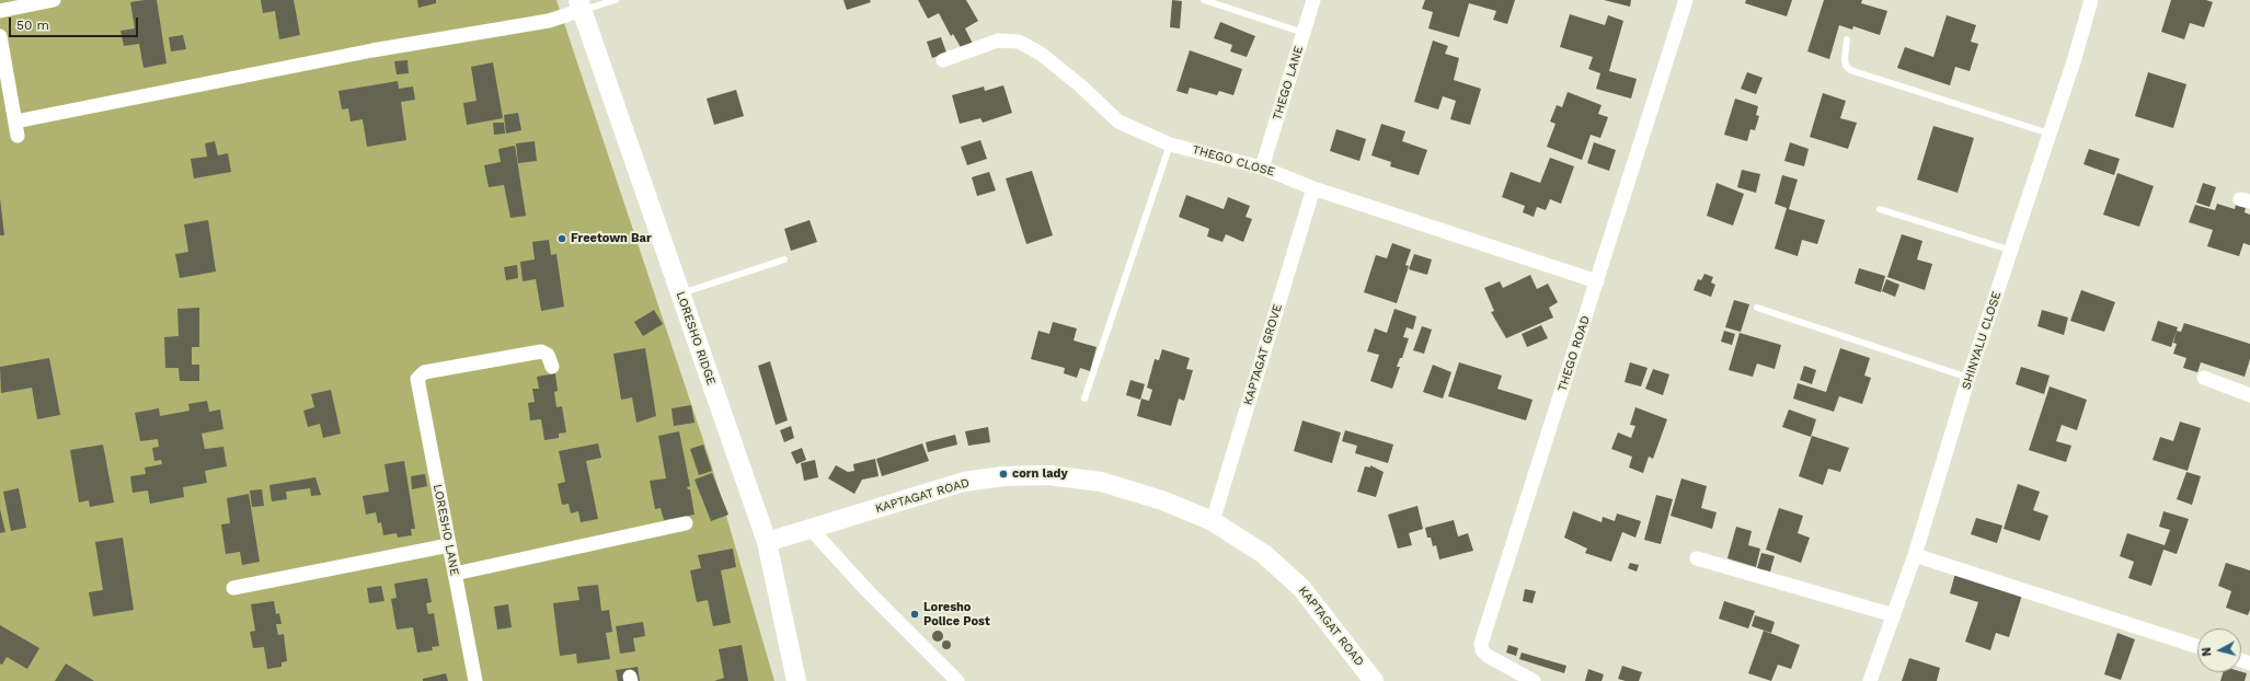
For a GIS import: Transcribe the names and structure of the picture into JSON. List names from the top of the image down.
{
  "streets": {
    "main road": ["LORESHO RIDGE", "KAPTAGAT ROAD"],
    "street": [
      "THEGO LANE",
      "THEGO CLOSE",
      "SHINYALU CLOSE",
      "THEGO ROAD",
      "KAPTAGAT GROVE",
      "LORESHO LANE"
    ]
  },
  "crossings": [
    ["THEGO LANE", "THEGO CLOSE"],
    ["THEGO CLOSE", "THEGO ROAD"],
    ["THEGO CLOSE", "KAPTAGAT GROVE"],
    ["LORESHO RIDGE", "KAPTAGAT ROAD"],
    ["KAPTAGAT GROVE", "KAPTAGAT ROAD"]
  ],
  "places": ["Freetown Bar", "corn lady", "Loresho Police Post"],
  "scale_bar": "50 m",
  "north": "left"
}
